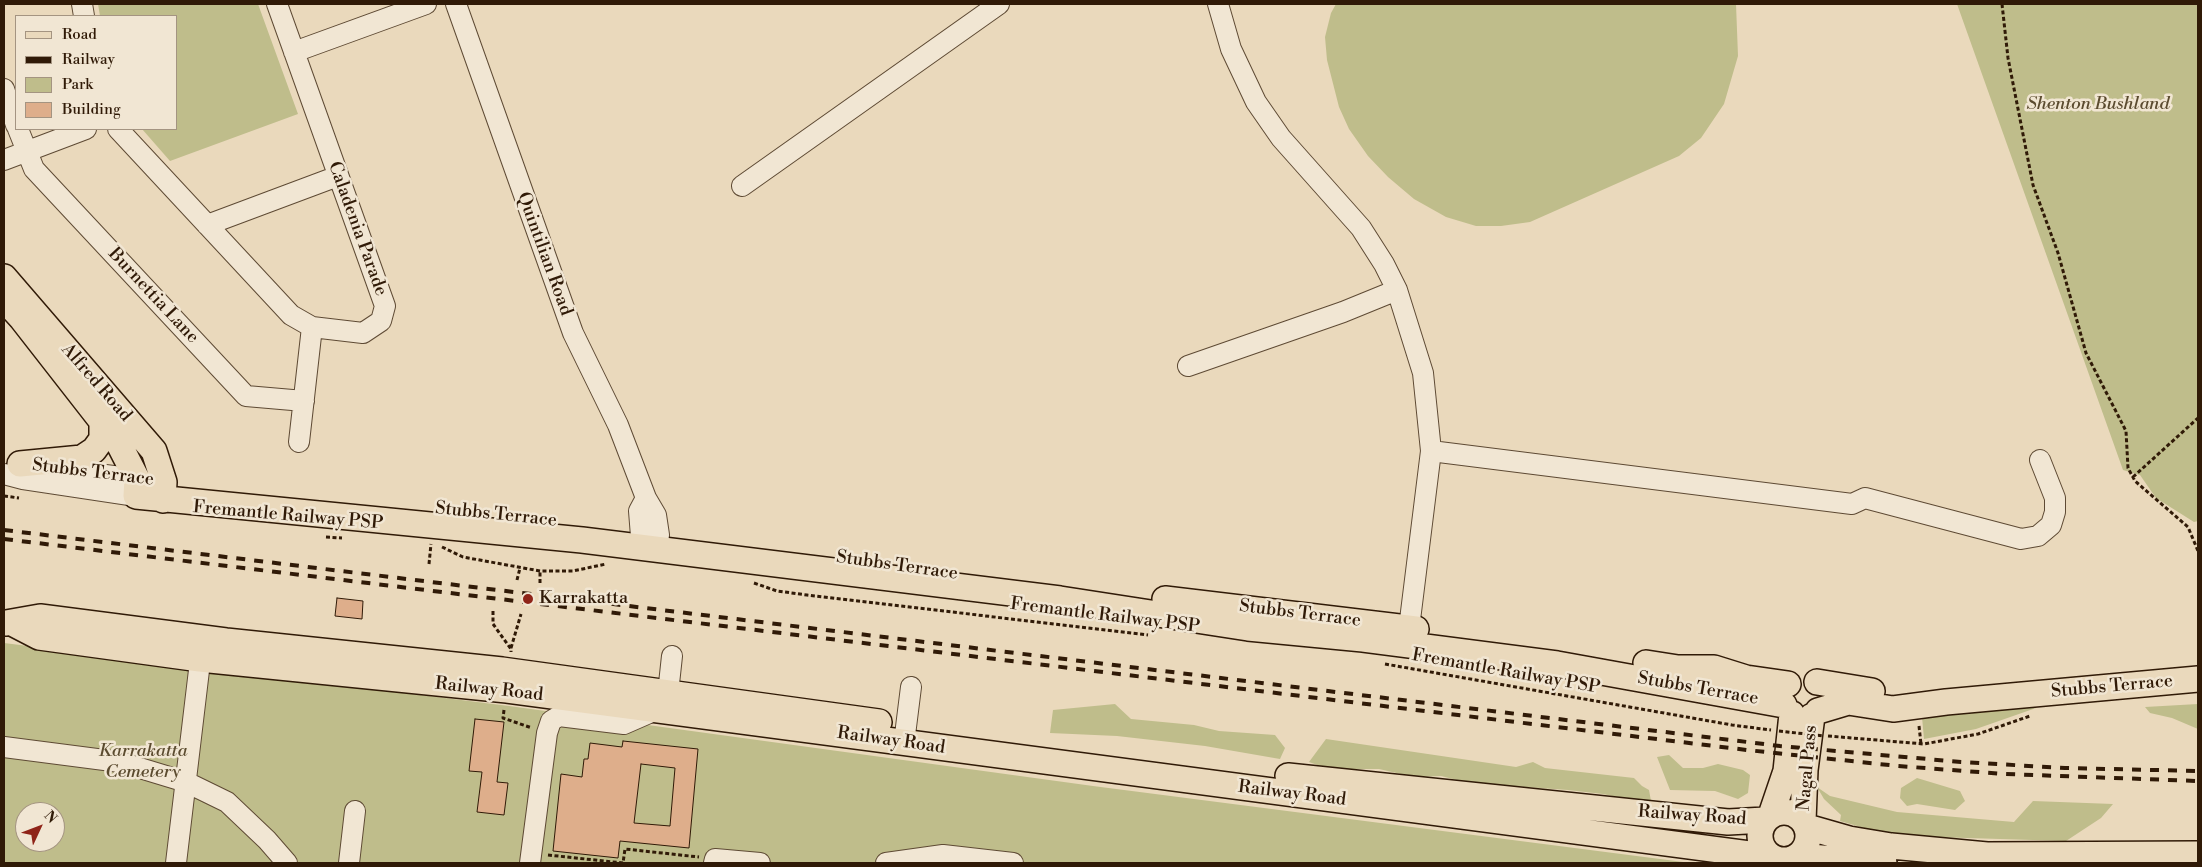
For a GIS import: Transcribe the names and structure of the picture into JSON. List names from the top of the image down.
{
  "streets": {
    "main road": [
      "Alfred Road",
      "Stubbs Terrace",
      "Railway Road",
      "Nagal Pass"
    ],
    "street": ["Caladenia Parade", "Quintilian Road", "Burnettia Lane"],
    "path": ["Fremantle Railway PSP"]
  },
  "crossings": [
    ["Quintilian Road", "Stubbs Terrace"],
    ["Alfred Road", "Stubbs Terrace"],
    ["Stubbs Terrace", "Fremantle Railway PSP"],
    ["Stubbs Terrace", "Nagal Pass"],
    ["Fremantle Railway PSP", "Nagal Pass"],
    ["Railway Road", "Nagal Pass"]
  ],
  "parks": ["Shenton Bushland", "Karrakatta Cemetery"],
  "places": ["Karrakatta"],
  "legend": [
    "Road",
    "Railway",
    "Park",
    "Building"
  ],
  "north": "top right"
}
